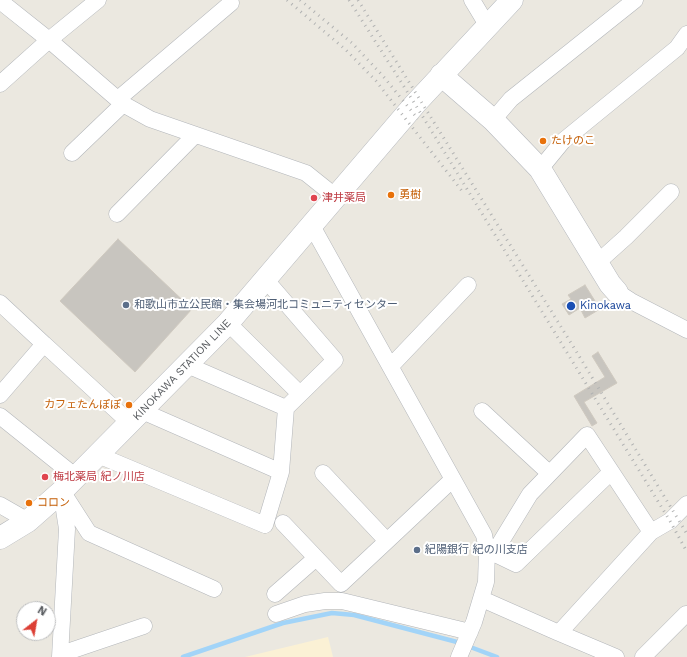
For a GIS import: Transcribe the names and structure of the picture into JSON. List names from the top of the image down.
{
  "streets": {
    "main road": ["KINOKAWA STATION LINE"]
  },
  "places": [
    "たけのこ",
    "勇樹",
    "津井薬局",
    "和歌山市立公民館・集会場河北コミュニティセンター",
    "Kinokawa",
    "カフェたんぽぽ",
    "梅北薬局 紀ノ川店",
    "コロン",
    "紀陽銀行 紀の川支店"
  ],
  "north": "top right"
}
